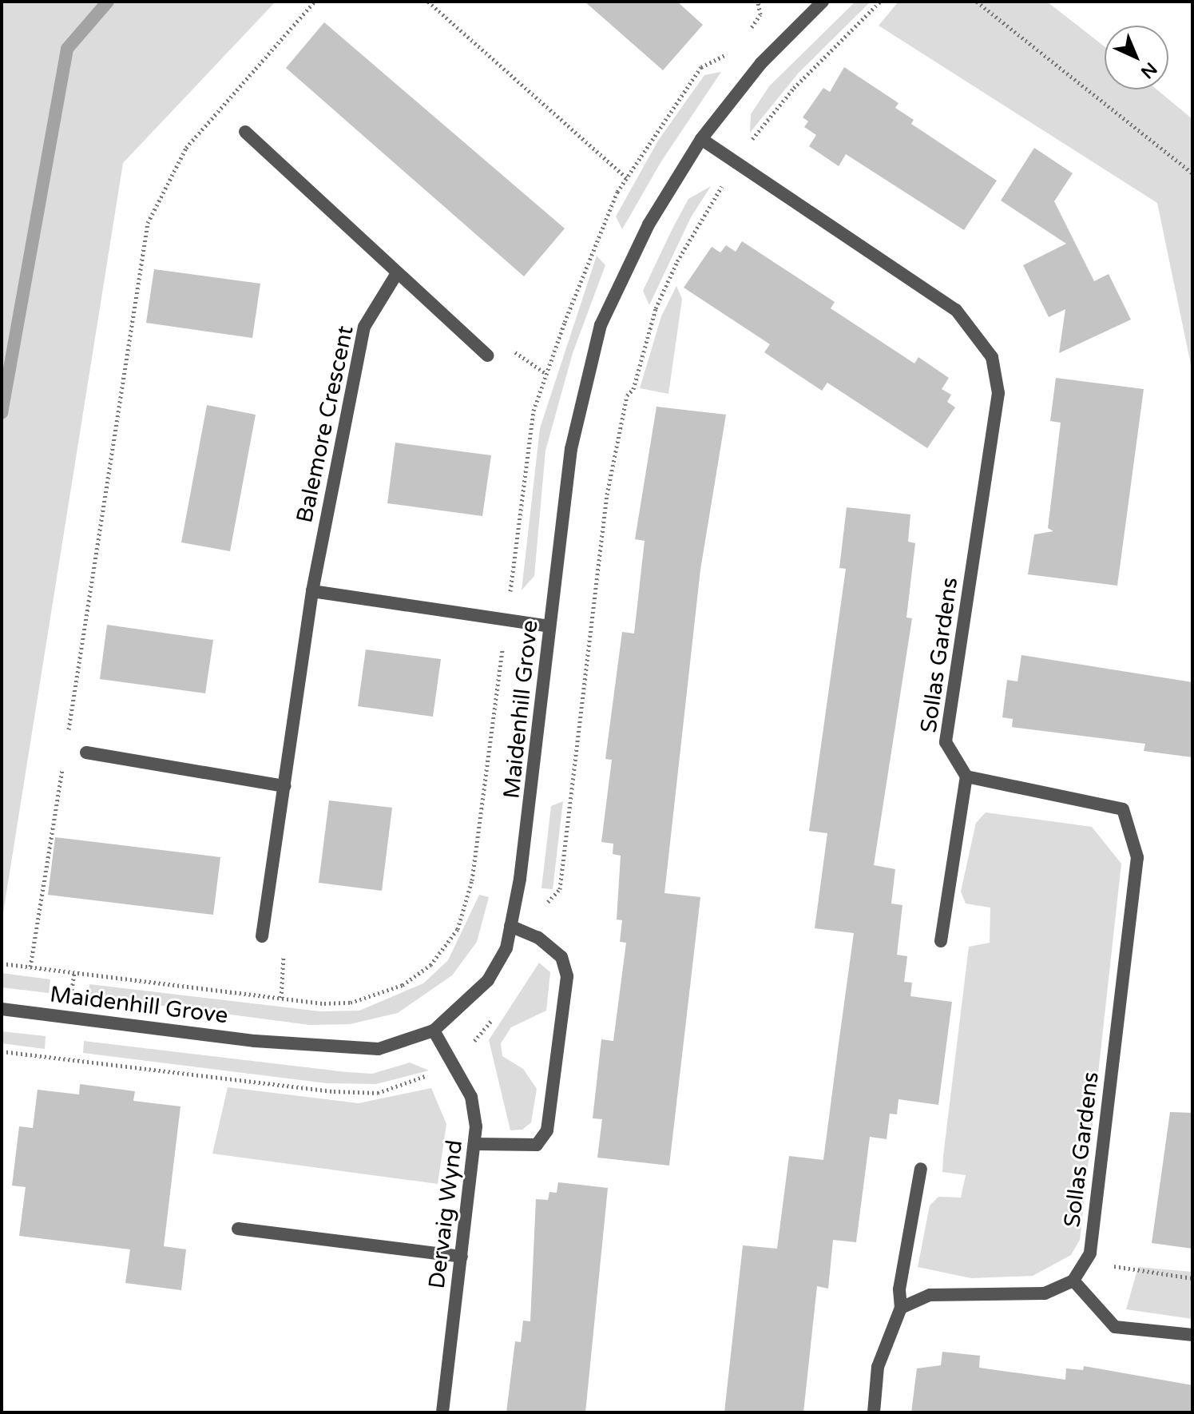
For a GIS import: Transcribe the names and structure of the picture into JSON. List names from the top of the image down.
{
  "streets": {
    "street": [
      "Balemore Crescent",
      "Sollas Gardens",
      "Maidenhill Grove",
      "Dervaig Wynd"
    ]
  },
  "crossings": [
    ["Sollas Gardens", "Maidenhill Grove"],
    ["Maidenhill Grove", "Dervaig Wynd"]
  ],
  "north": "bottom right"
}
